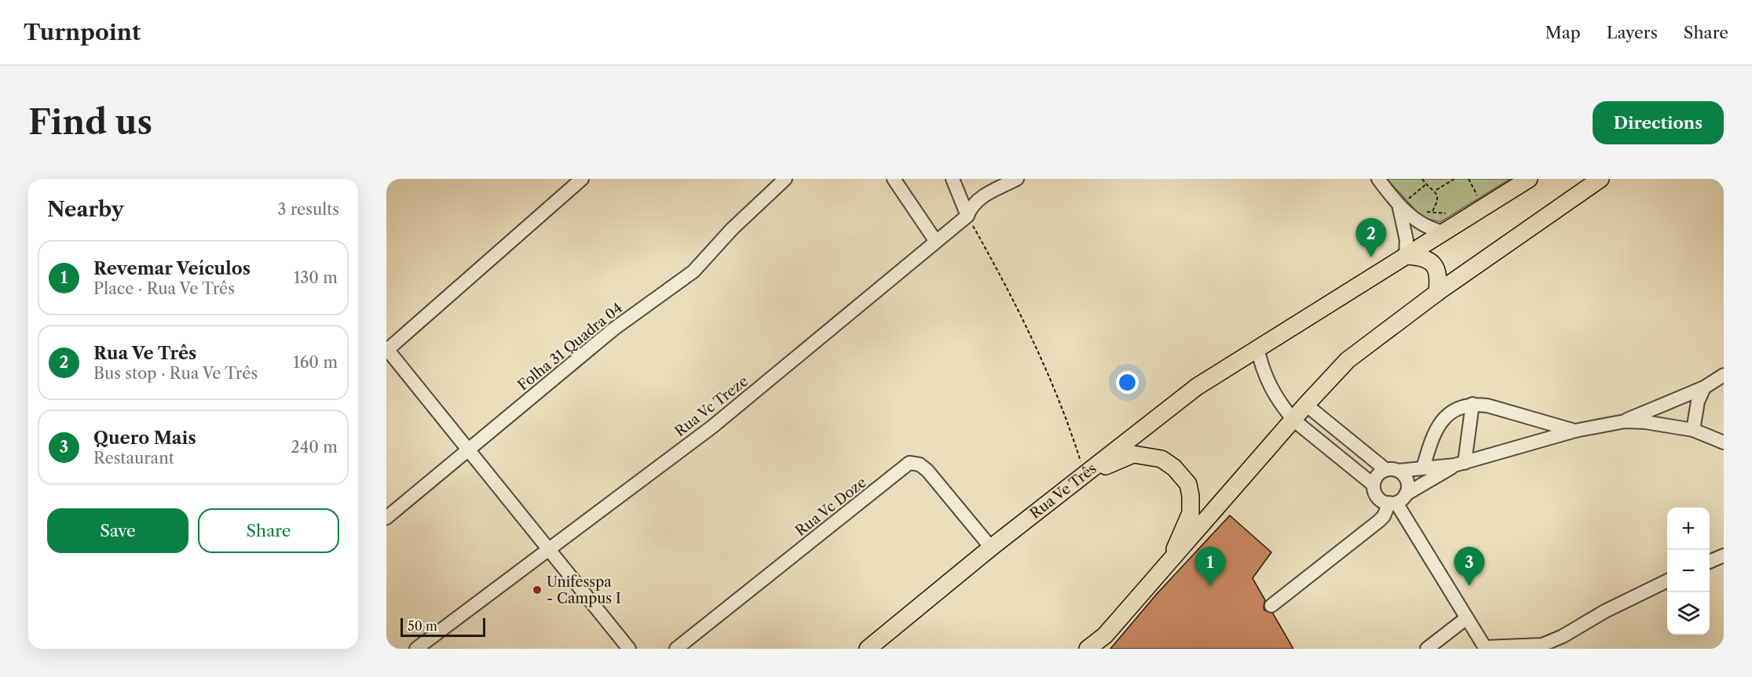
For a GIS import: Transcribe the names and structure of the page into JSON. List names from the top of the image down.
{
  "streets": {
    "main road": ["Rua Ve Três"],
    "street": ["Folha 31 Quadra 04", "Rua Vc Treze", "Rua Vc Doze"]
  },
  "crossings": [
    ["Rua Ve Três", "Rua Vc Doze"]
  ],
  "places": ["Unifesspa - Campus I"],
  "scale_bar": "50 m",
  "page": {
    "header": "Turnpoint",
    "nav": ["Map", "Layers", "Share"],
    "buttons": [
      "Directions",
      ["Save", "Share"]
    ],
    "title": "Find us",
    "heading": ["Nearby", "3 results"],
    "pins": ["2", "1", "3"],
    "list": [
      {
        "mark": "1",
        "name": "Revemar Veículos",
        "note": "Place · Rua Ve Três",
        "value": "130 m"
      },
      {
        "mark": "2",
        "name": "Rua Ve Três",
        "note": "Bus stop · Rua Ve Três",
        "value": "160 m"
      },
      {
        "mark": "3",
        "name": "Quero Mais",
        "note": "Restaurant",
        "value": "240 m"
      }
    ],
    "map_buttons": ["+", "−"],
    "scale": "50 m"
  }
}
